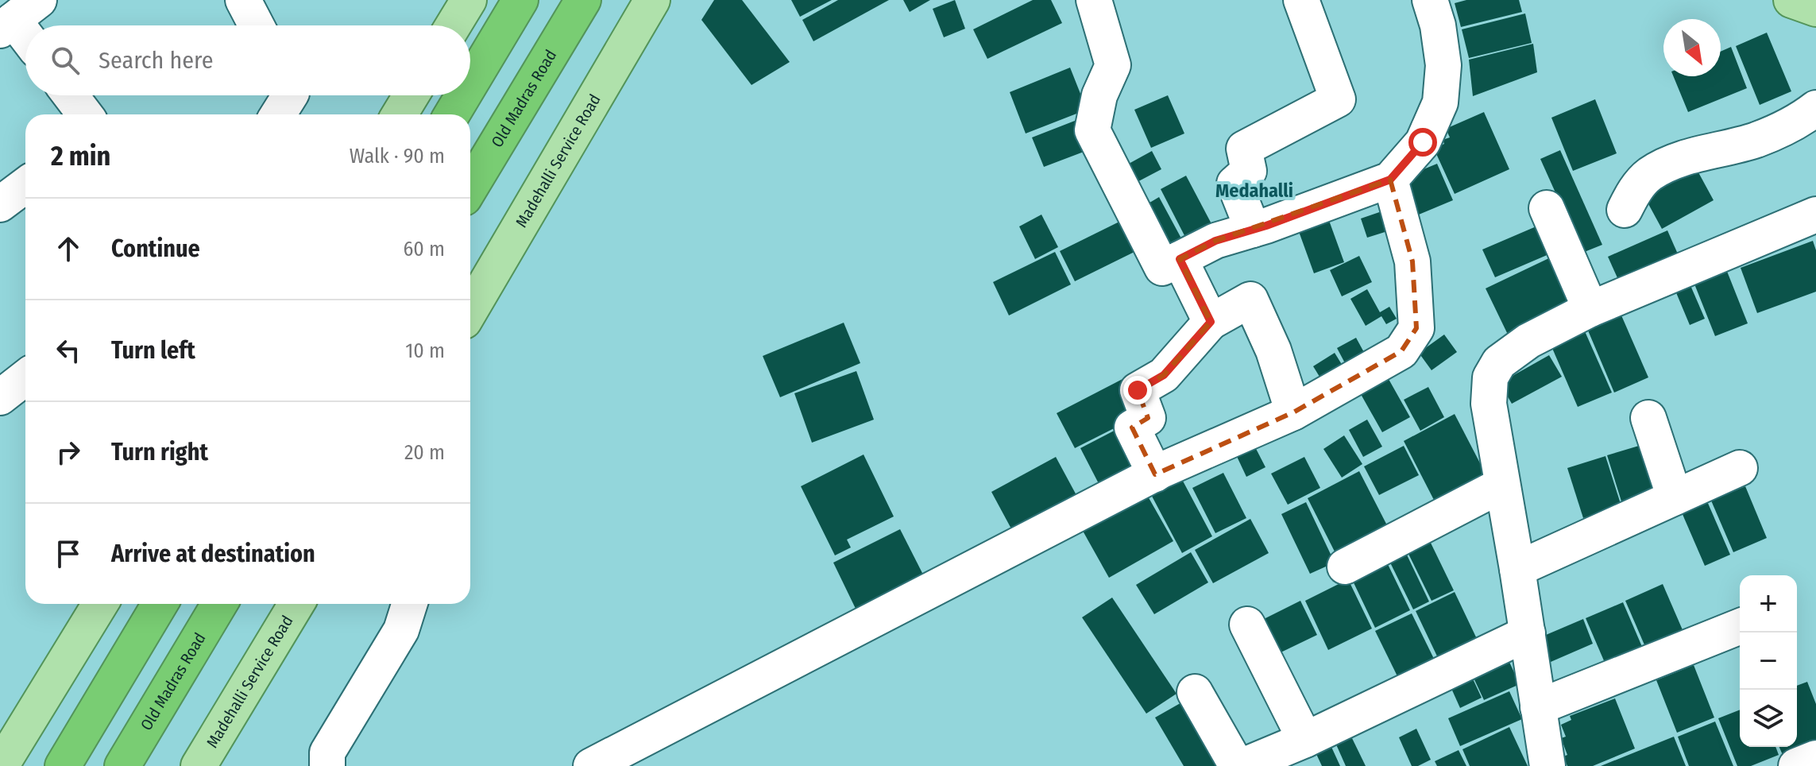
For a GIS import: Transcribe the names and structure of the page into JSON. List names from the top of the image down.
{
  "streets": {
    "highway": ["Old Madras Road"],
    "main road": ["Madehalli Service Road"]
  },
  "districts": ["Medahalli"],
  "north": "bottom right",
  "page": {
    "search": "Search here",
    "heading": ["2 min", "Walk · 90 m"],
    "list": [
      ["Continue", "60 m"],
      ["Turn left", "10 m"],
      ["Turn right", "20 m"],
      "Arrive at destination"
    ],
    "map_buttons": ["+", "−"]
  }
}
